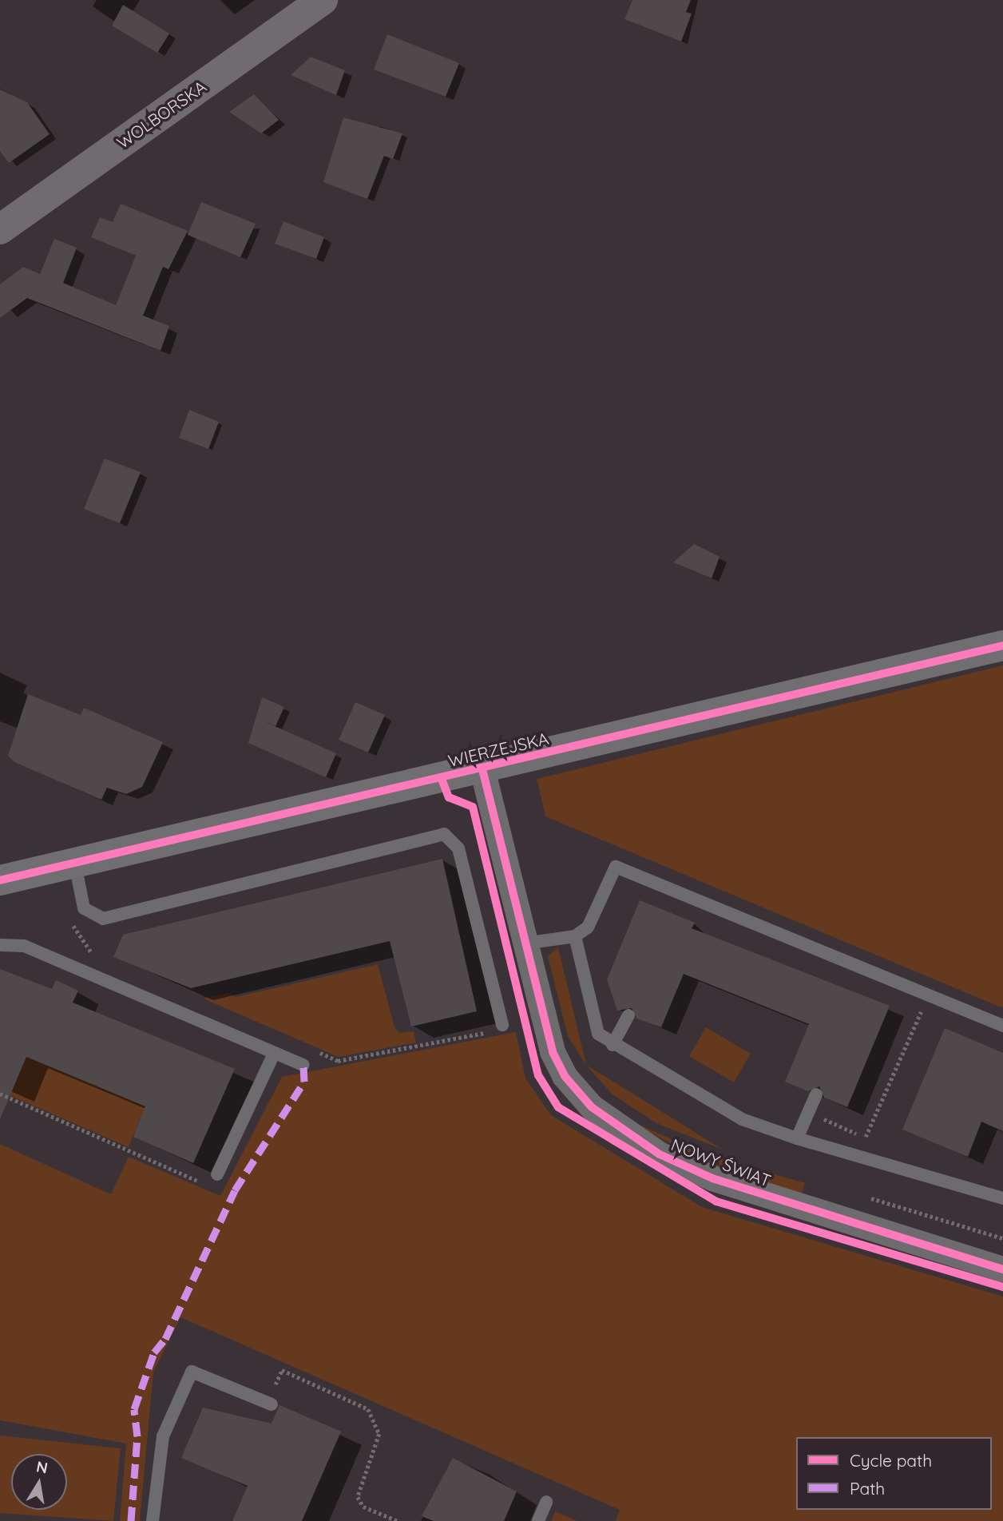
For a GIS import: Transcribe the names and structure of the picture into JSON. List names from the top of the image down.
{
  "streets": {
    "main road": ["WOLBORSKA"],
    "street": ["WIERZEJSKA", "NOWY ŚWIAT"]
  },
  "crossings": [
    ["WIERZEJSKA", "NOWY ŚWIAT"]
  ],
  "legend": ["Cycle path", "Path"],
  "north": "top"
}
